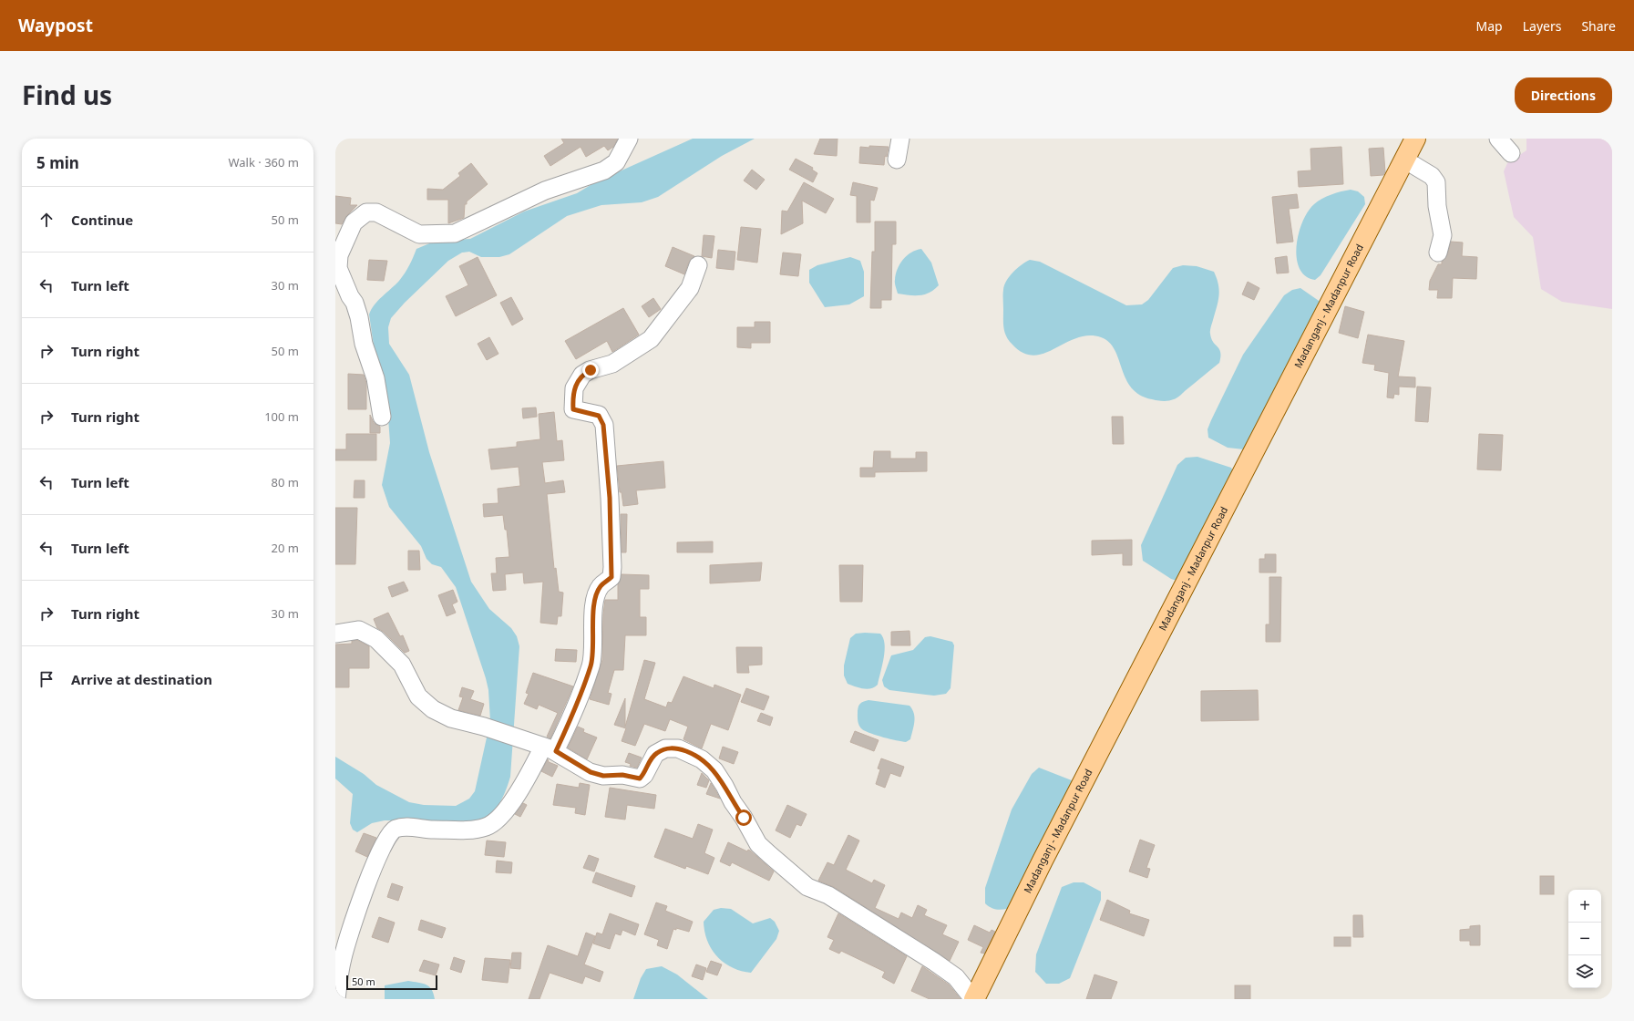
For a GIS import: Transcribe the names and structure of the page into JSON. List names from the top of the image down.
{
  "streets": {
    "main road": ["Madanganj - Madanpur Road"]
  },
  "scale_bar": "50 m",
  "page": {
    "header": "Waypost",
    "nav": ["Map", "Layers", "Share"],
    "title": "Find us",
    "buttons": "Directions",
    "heading": ["5 min", "Walk · 360 m"],
    "list": [
      ["Continue", "50 m"],
      ["Turn left", "30 m"],
      ["Turn right", "50 m"],
      ["Turn right", "100 m"],
      ["Turn left", "80 m"],
      ["Turn left", "20 m"],
      ["Turn right", "30 m"],
      "Arrive at destination"
    ],
    "map_buttons": ["+", "−"],
    "scale": "50 m"
  }
}
